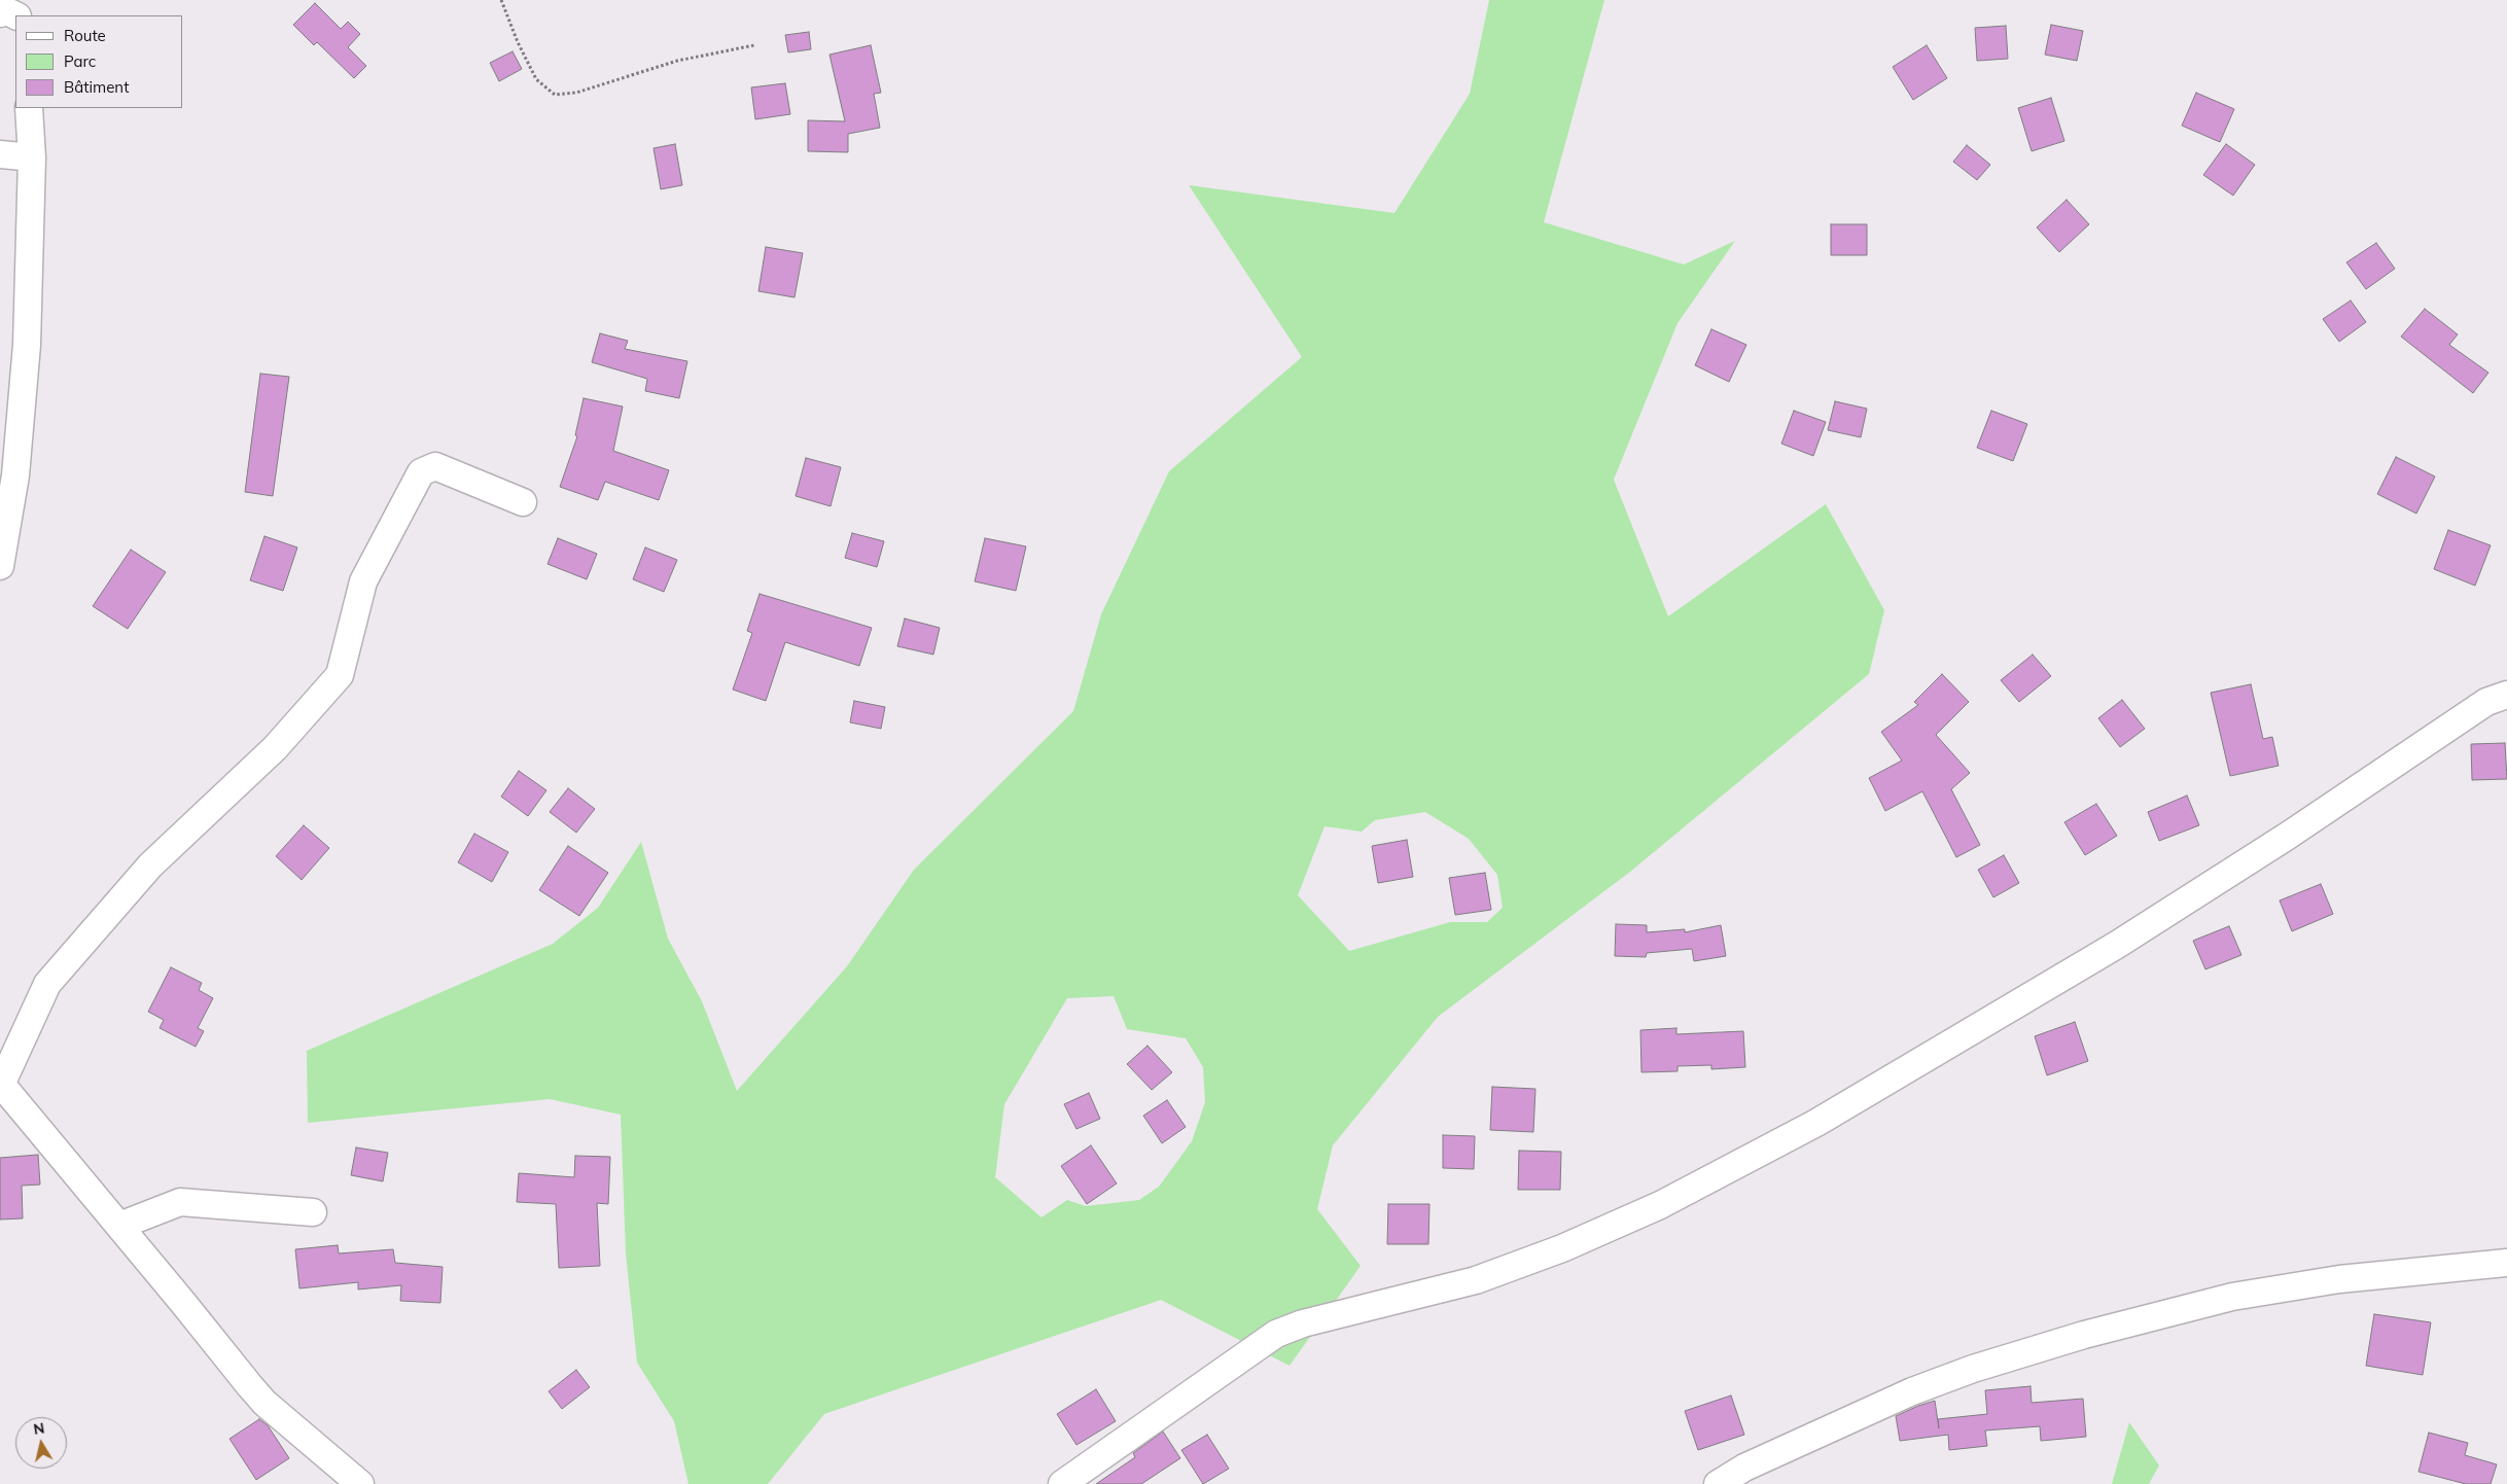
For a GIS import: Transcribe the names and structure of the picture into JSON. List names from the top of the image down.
{
  "legend": ["Route", "Parc", "Bâtiment"],
  "north": "top"
}
